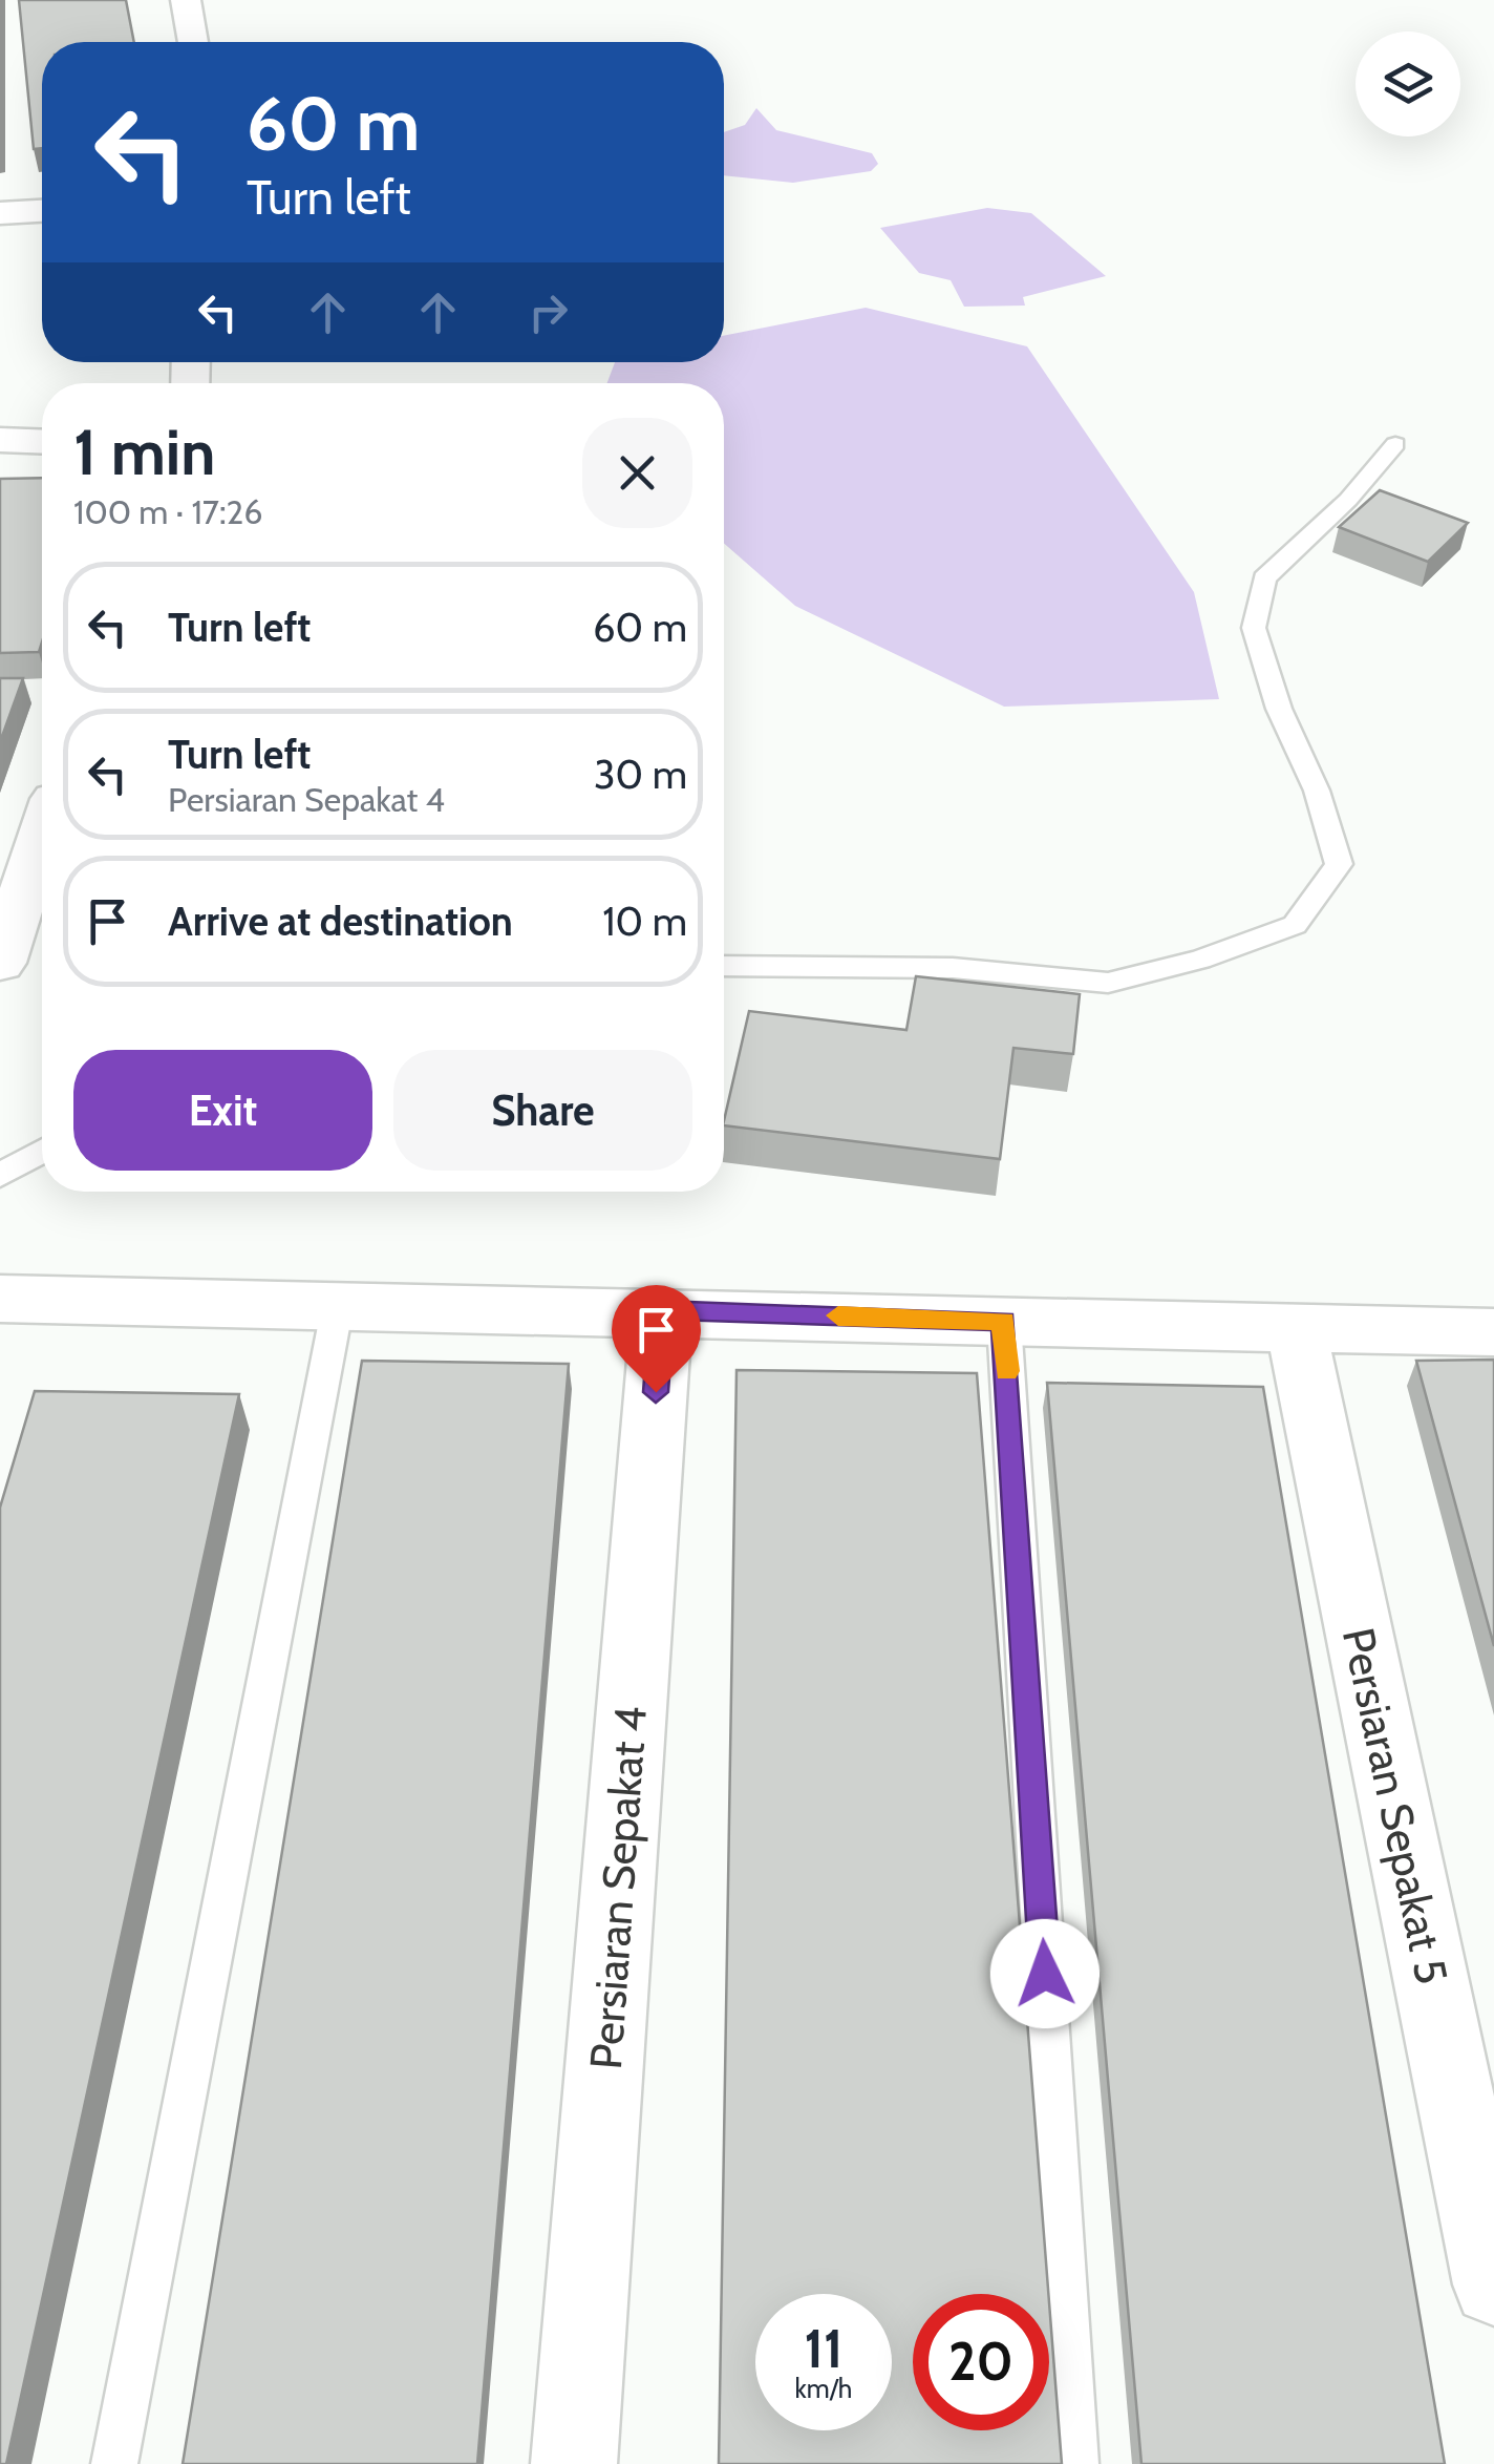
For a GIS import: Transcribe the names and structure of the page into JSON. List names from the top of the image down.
{
  "streets": {
    "street": ["Persiaran Sepakat 5", "Persiaran Sepakat 4"]
  },
  "page": {
    "turn": ["60 m", "Turn left"],
    "heading": ["1 min", "100 m · 17:26"],
    "list": [
      {
        "name": "Turn left",
        "value": "60 m"
      },
      {
        "name": "Turn left",
        "note": "Persiaran Sepakat 4",
        "value": "30 m"
      },
      {
        "name": "Arrive at destination",
        "value": "10 m"
      }
    ],
    "buttons": ["Exit", "Share"],
    "speed": "11 km/h",
    "limit": "20"
  }
}
